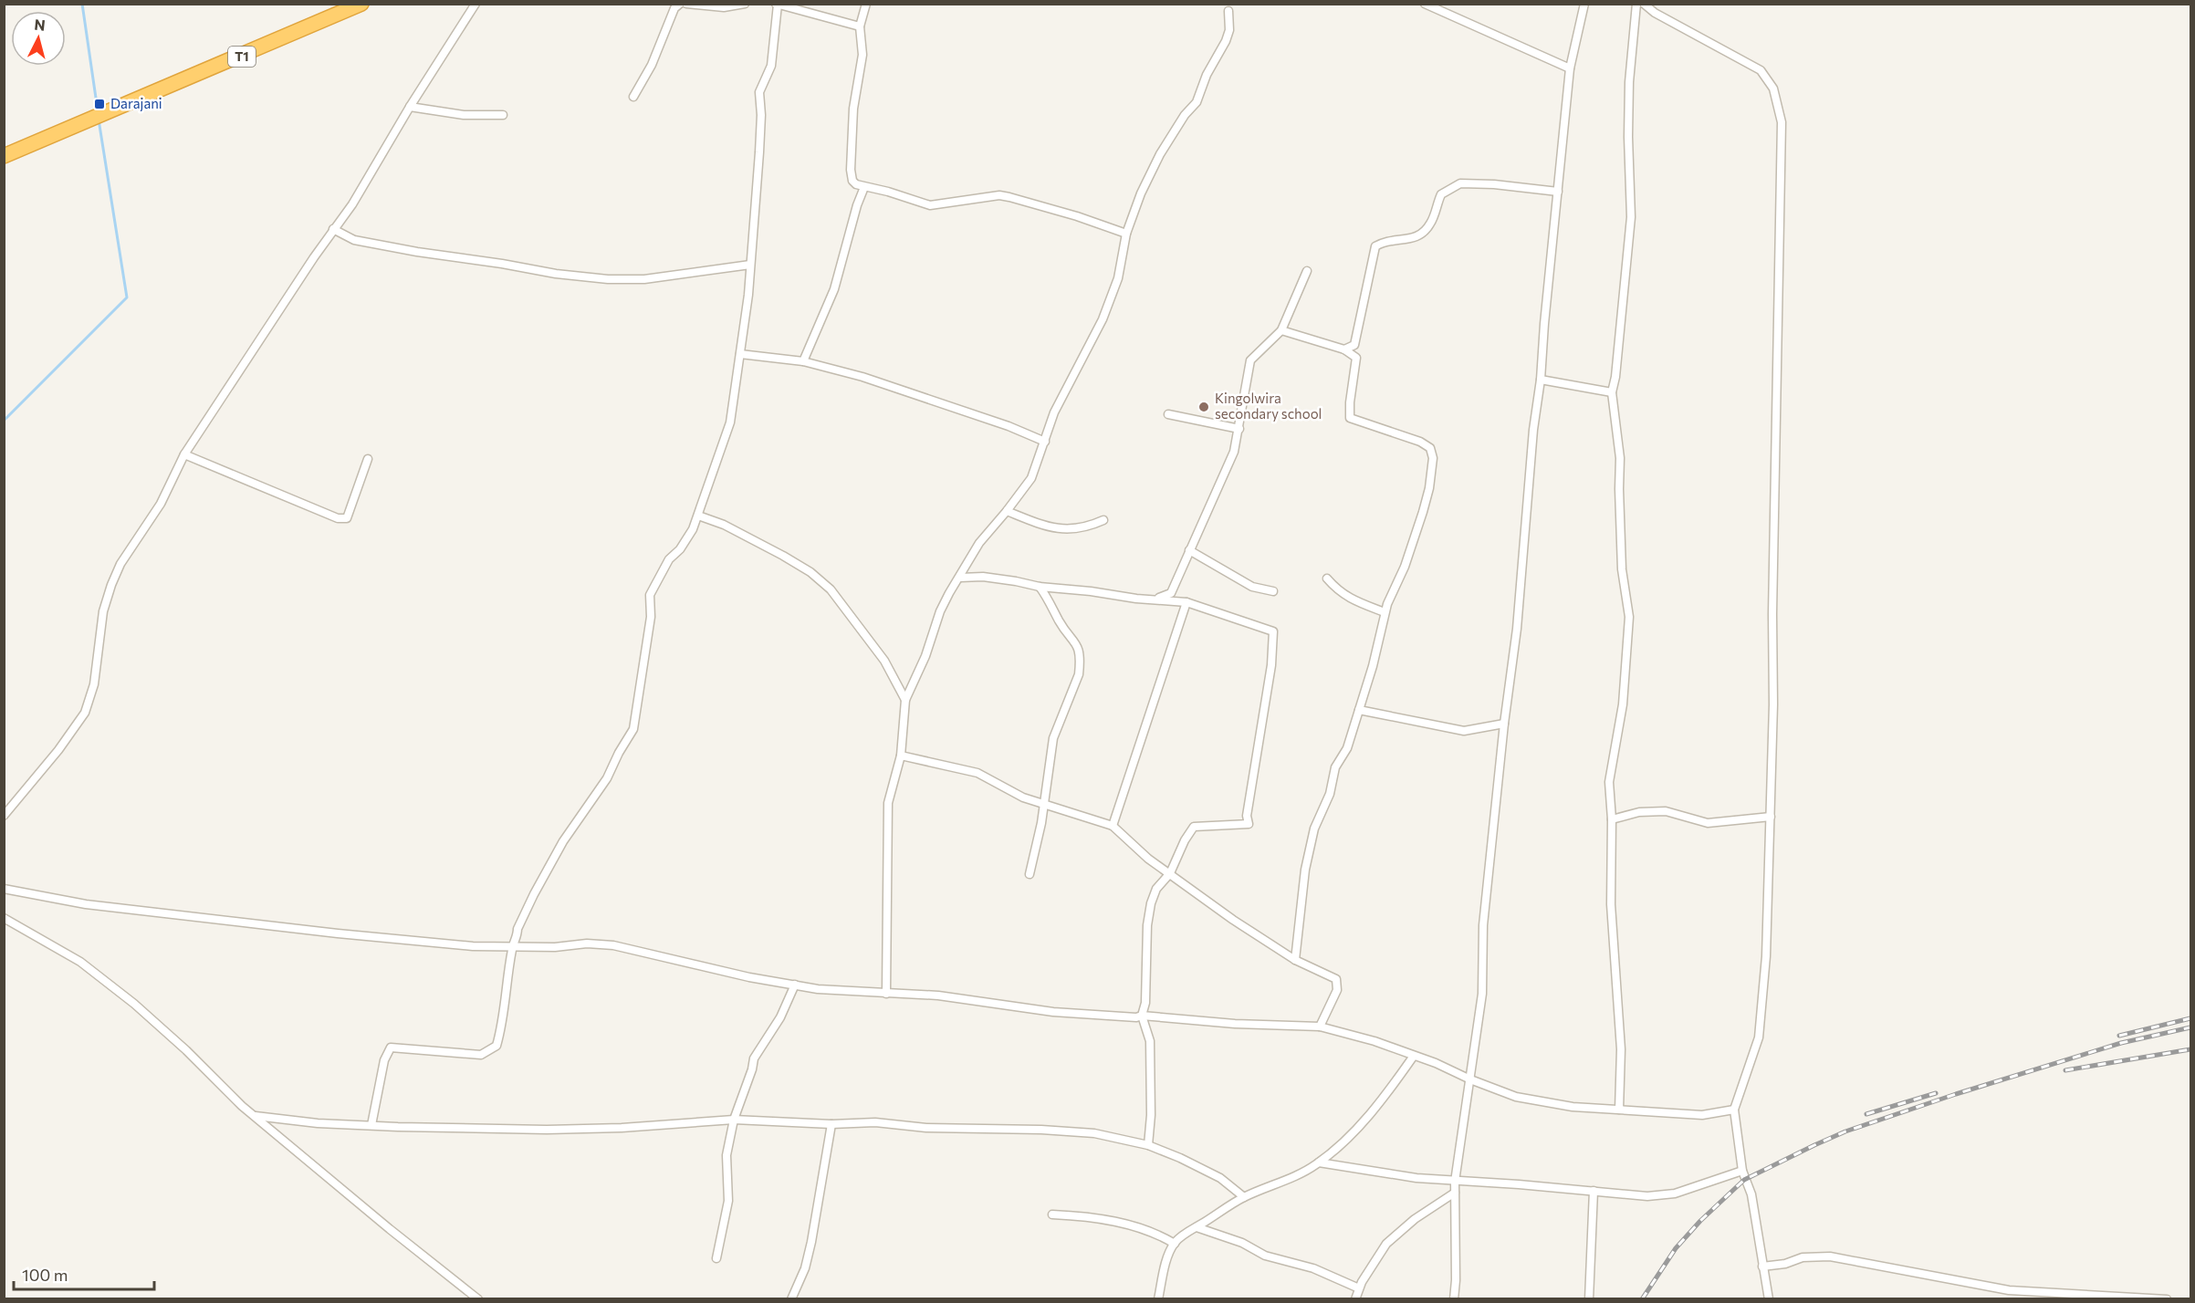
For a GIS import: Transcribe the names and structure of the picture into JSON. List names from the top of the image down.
{
  "streets": {
    "highway": ["T1"]
  },
  "places": {
    "transit": ["Darajani"],
    "other": ["Kingolwira secondary school"]
  },
  "scale_bar": "100 m",
  "north": "top"
}
